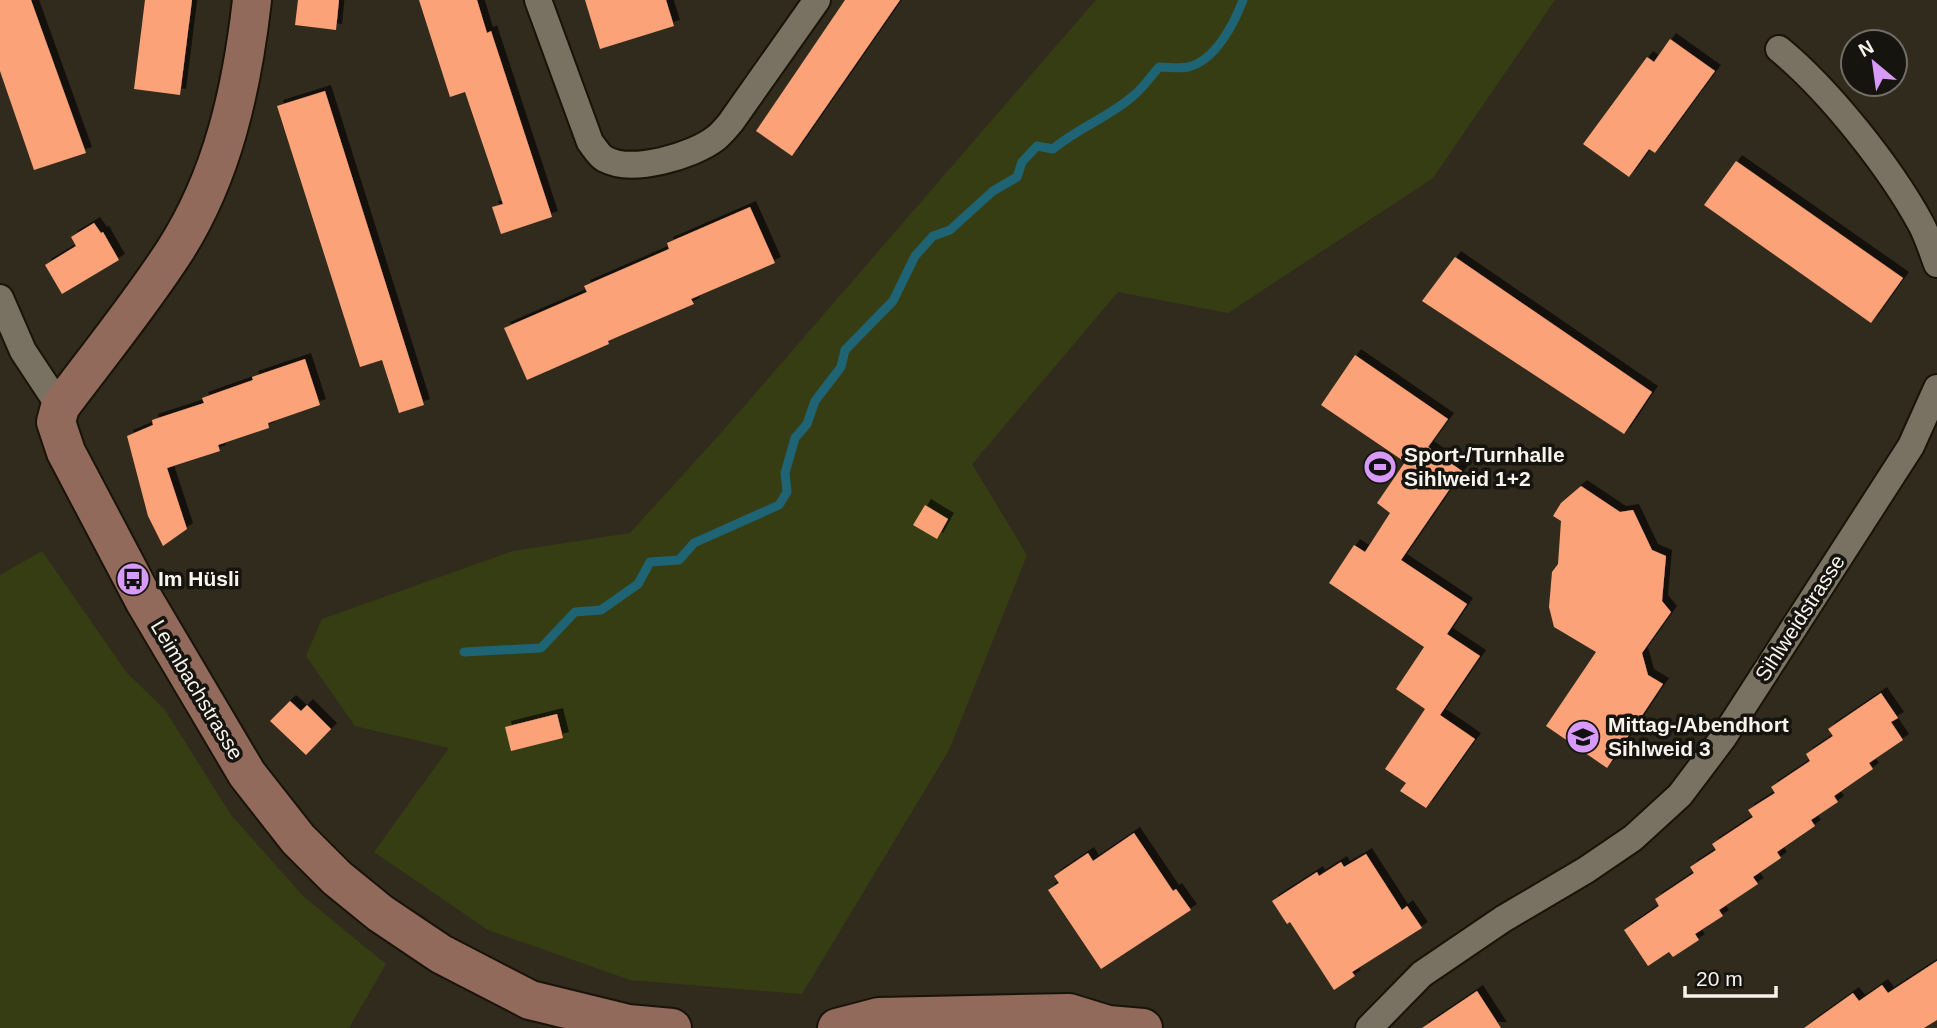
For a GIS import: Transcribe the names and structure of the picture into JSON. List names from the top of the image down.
{
  "streets": {
    "street": ["Sihlweidstrasse", "Leimbachstrasse"]
  },
  "places": {
    "sports": ["Sport-/Turnhalle Sihlweid 1+2"],
    "bus stop": ["Im Hüsli"],
    "school or university": ["Mittag-/Abendhort Sihlweid 3"]
  },
  "scale_bar": "20 m",
  "north": "top left"
}
